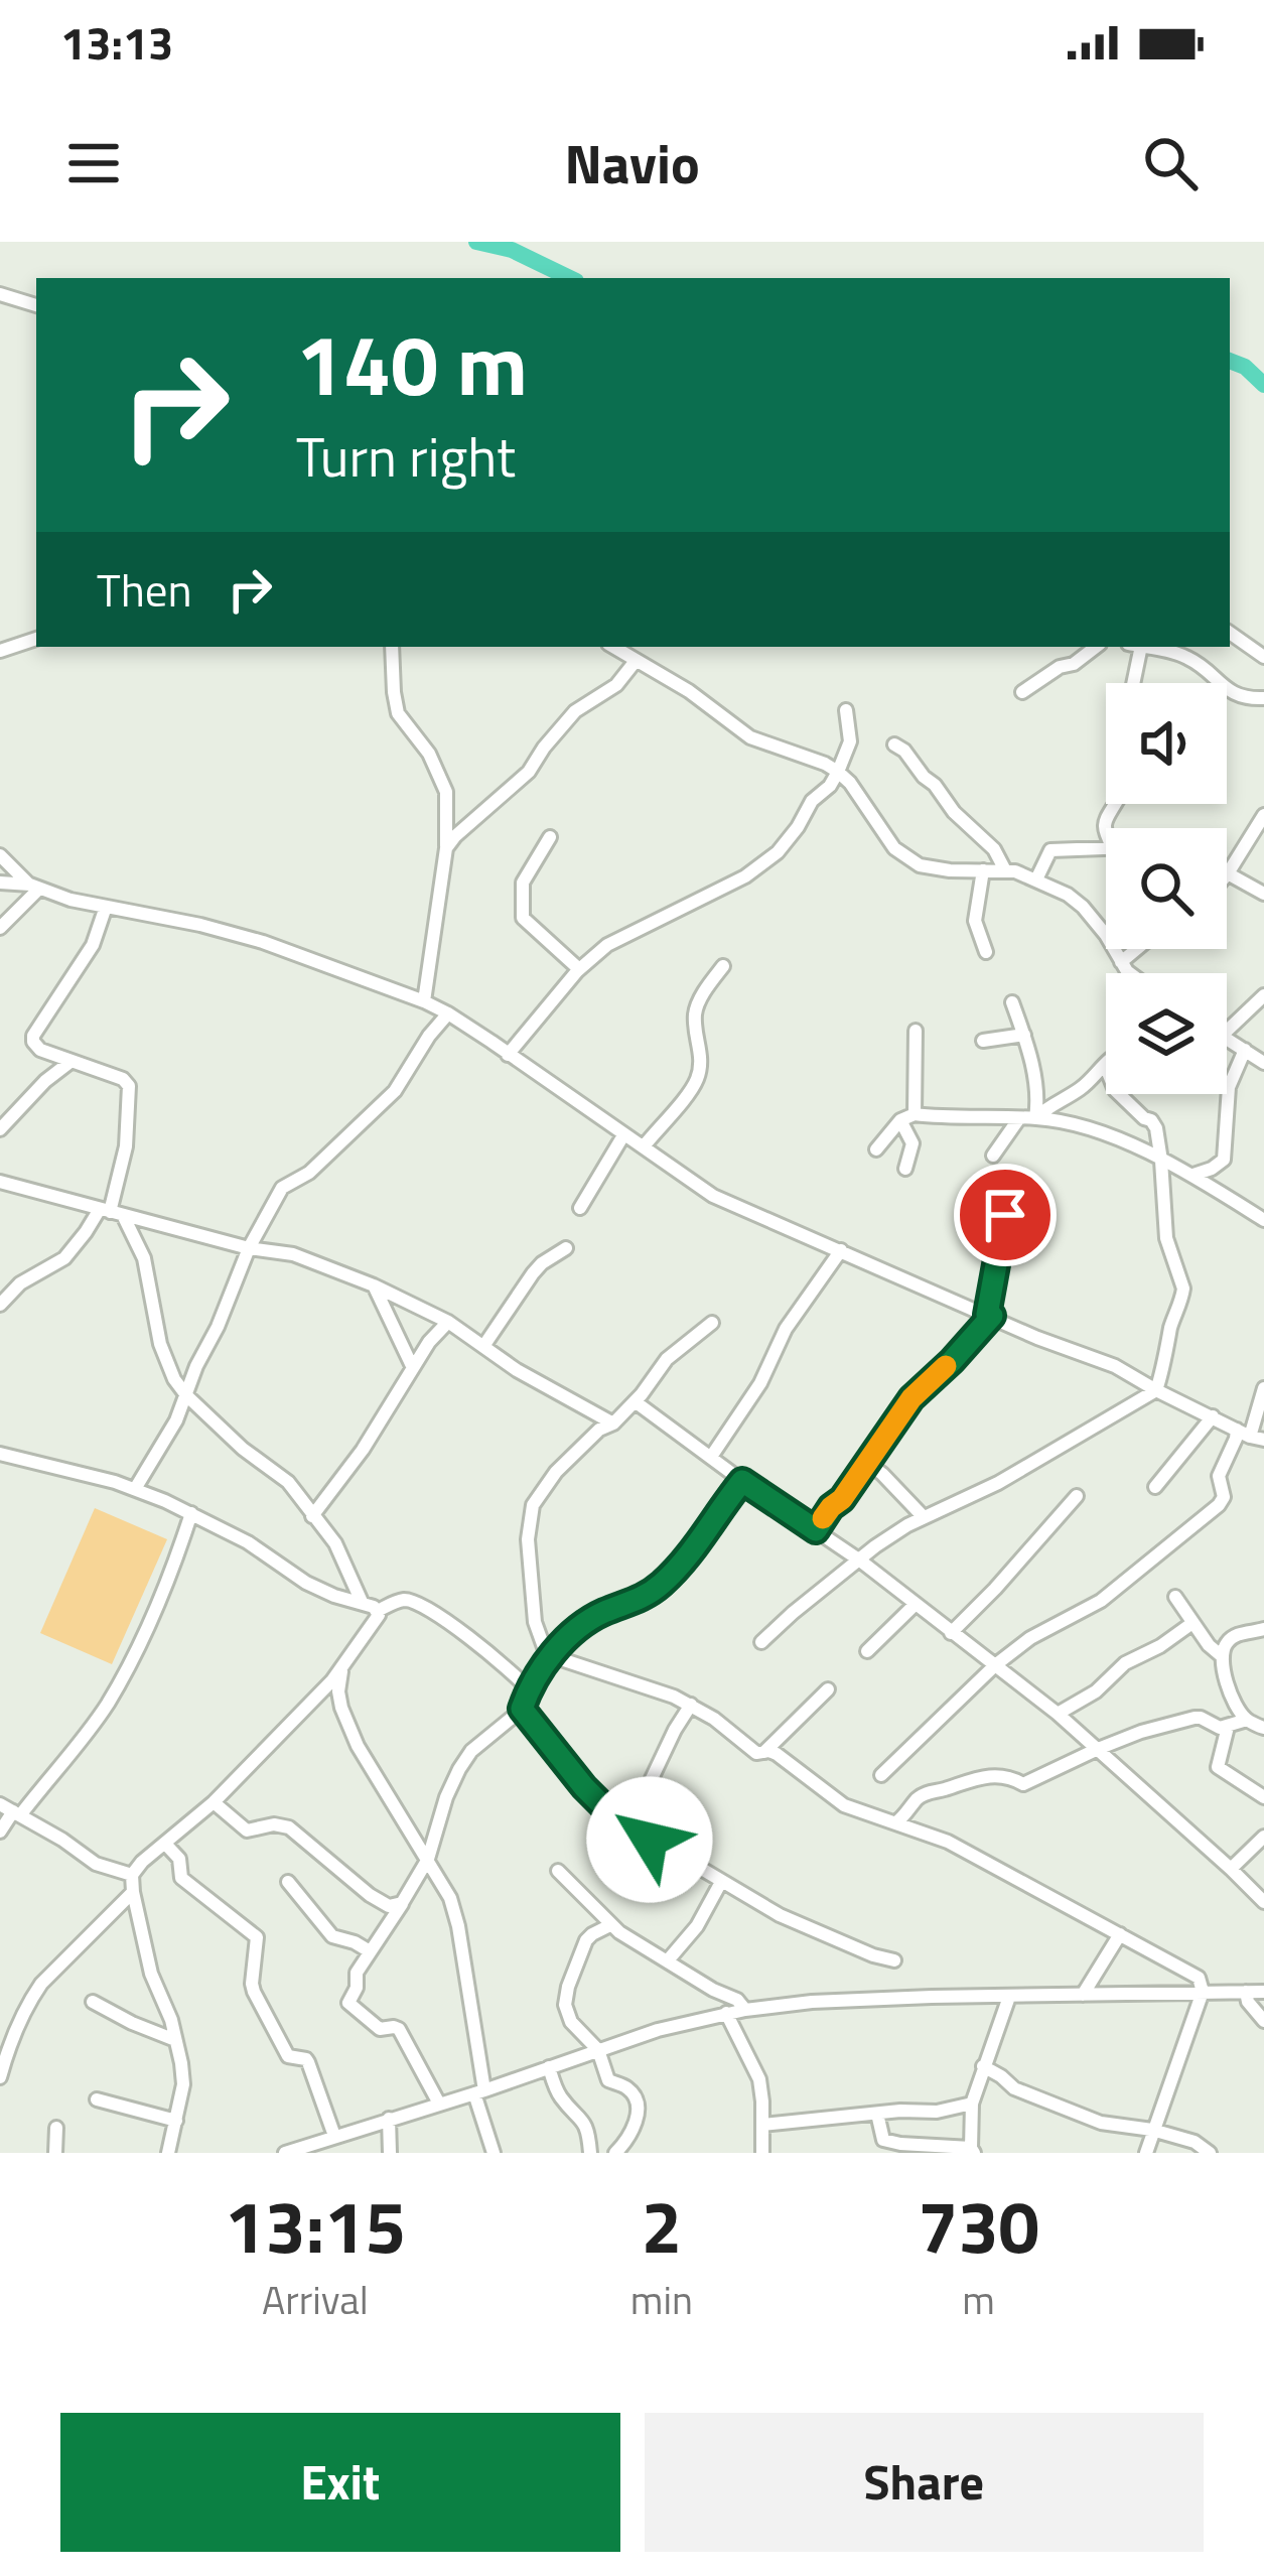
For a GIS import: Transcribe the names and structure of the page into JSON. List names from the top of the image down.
{
  "page": {
    "status": "13:13",
    "header": "Navio",
    "turn": ["140 m", "Turn right"],
    "then": "Then",
    "eta": [
      "13:15",
      "Arrival",
      "2",
      "min",
      "730",
      "m"
    ],
    "buttons": ["Exit", "Share"]
  }
}
